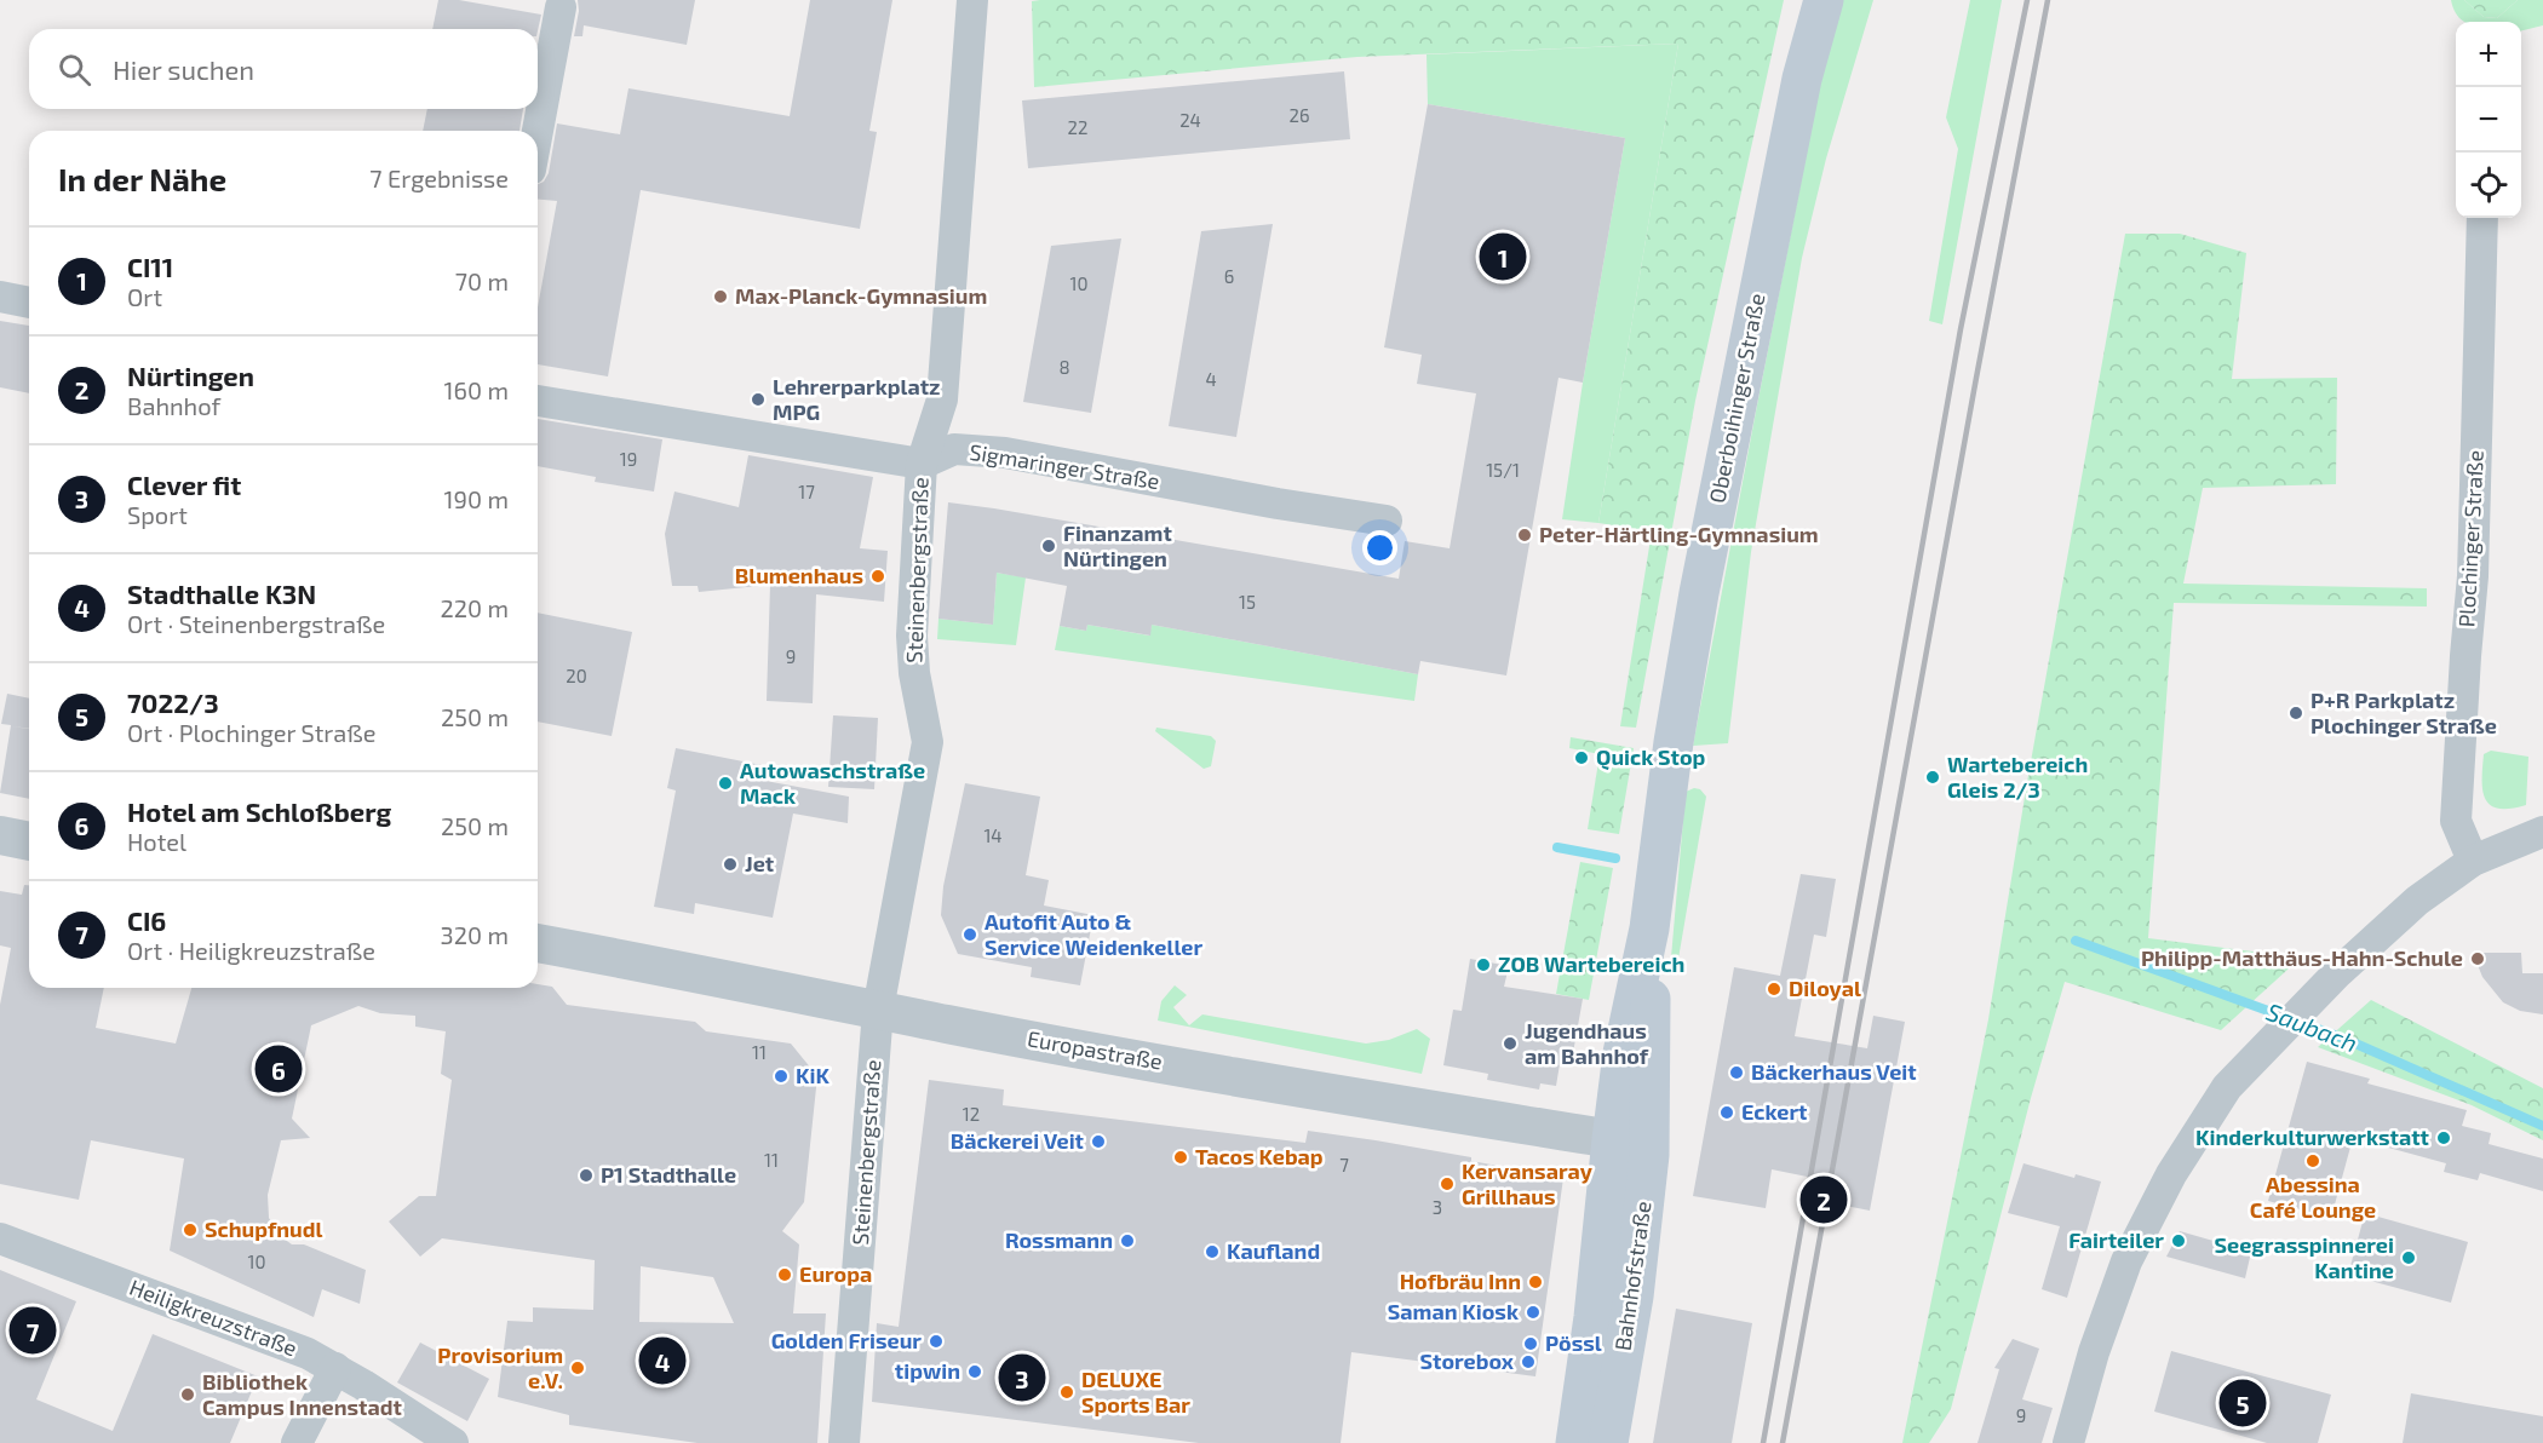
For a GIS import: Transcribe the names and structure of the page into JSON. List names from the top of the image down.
{
  "streets": {
    "main road": ["Oberboihinger Straße", "Bahnhofstraße"],
    "street": [
      "Sigmaringer Straße",
      "Plochinger Straße",
      "Steinenbergstraße",
      "Europastraße",
      "Heiligkreuzstraße"
    ]
  },
  "crossings": [
    ["Oberboihinger Straße", "Europastraße"],
    ["Oberboihinger Straße", "Bahnhofstraße"],
    ["Sigmaringer Straße", "Steinenbergstraße"],
    ["Steinenbergstraße", "Europastraße"],
    ["Europastraße", "Bahnhofstraße"]
  ],
  "water": ["Saubach"],
  "places": [
    "Max-Planck-Gymnasium",
    "Lehrerparkplatz MPG",
    "Peter-Härtling-Gymnasium",
    "Finanzamt Nürtingen",
    "Blumenhaus",
    "P+R Parkplatz Plochinger Straße",
    "Quick Stop",
    "Wartebereich Gleis 2/3",
    "Autowaschstraße Mack",
    "Jet",
    "Autofit Auto & Service Weidenkeller",
    "Philipp-Matthäus-Hahn-Schule",
    "ZOB Wartebereich",
    "Diloyal",
    "Jugendhaus am Bahnhof",
    "Bäckerhaus Veit",
    "KiK",
    "Eckert",
    "Kinderkulturwerkstatt",
    "Bäckerei Veit",
    "Tacos Kebap",
    "Abessina Café Lounge",
    "P1 Stadthalle",
    "Kervansaray Grillhaus",
    "Schupfnudl",
    "Rossmann",
    "Fairteiler",
    "Kaufland",
    "Seegrasspinnerei Kantine",
    "Europa",
    "Hofbräu Inn",
    "Saman Kiosk",
    "Golden Friseur",
    "Pössl",
    "Storebox",
    "Provisorium e.V.",
    "tipwin",
    "DELUXE Sports Bar",
    "Bibliothek Campus Innenstadt"
  ],
  "house_numbers": [
    "26",
    "24",
    "22",
    "6",
    "10",
    "8",
    "4",
    "19",
    "15/1",
    "17",
    "15",
    "9",
    "20",
    "14",
    "11",
    "12",
    "11",
    "7",
    "3",
    "10",
    "9"
  ],
  "page": {
    "map_buttons": ["+", "−"],
    "search": "Hier suchen",
    "heading": ["In der Nähe", "7 Ergebnisse"],
    "list": [
      {
        "mark": "1",
        "name": "CI11",
        "note": "Ort",
        "value": "70 m"
      },
      {
        "mark": "2",
        "name": "Nürtingen",
        "note": "Bahnhof",
        "value": "160 m"
      },
      {
        "mark": "3",
        "name": "Clever fit",
        "note": "Sport",
        "value": "190 m"
      },
      {
        "mark": "4",
        "name": "Stadthalle K3N",
        "note": "Ort · Steinenbergstraße",
        "value": "220 m"
      },
      {
        "mark": "5",
        "name": "7022/3",
        "note": "Ort · Plochinger Straße",
        "value": "250 m"
      },
      {
        "mark": "6",
        "name": "Hotel am Schloßberg",
        "note": "Hotel",
        "value": "250 m"
      },
      {
        "mark": "7",
        "name": "CI6",
        "note": "Ort · Heiligkreuzstraße",
        "value": "320 m"
      }
    ],
    "pins": [
      "1",
      "6",
      "2",
      "7",
      "4",
      "3",
      "5"
    ]
  }
}
